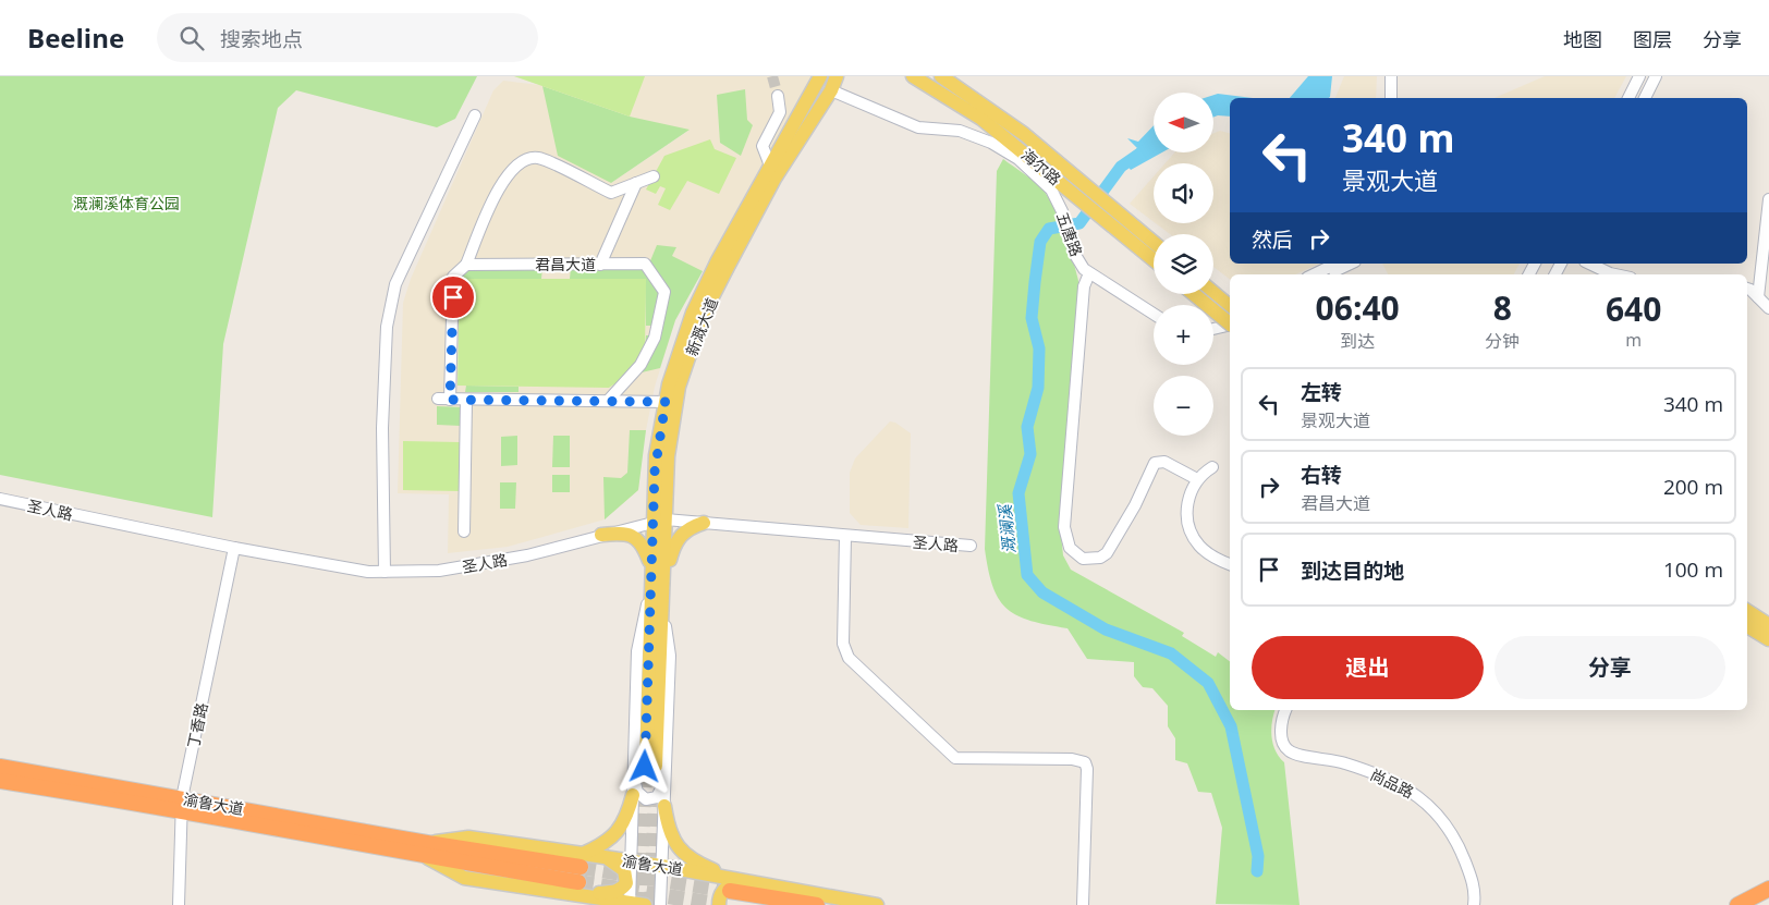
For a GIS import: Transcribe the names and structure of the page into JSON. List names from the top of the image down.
{
  "streets": {
    "highway": ["渝鲁大道"],
    "main road": ["海尔路", "新溉大道"],
    "street": [
      "五唐路",
      "君昌大道",
      "圣人路",
      "丁香路",
      "尚品路"
    ]
  },
  "crossings": [
    ["五唐路", "新溉大道"],
    ["新溉大道", "圣人路"],
    ["新溉大道", "渝鲁大道"],
    ["圣人路", "丁香路"],
    ["丁香路", "渝鲁大道"]
  ],
  "water": ["溉澜溪"],
  "parks": ["溉澜溪体育公园"],
  "north": "left",
  "page": {
    "header": "Beeline",
    "search": "搜索地点",
    "nav": ["地图", "图层", "分享"],
    "map_buttons": ["+", "−"],
    "turn": ["340 m", "景观大道"],
    "then": "然后",
    "eta": [
      "06:40",
      "到达",
      "8",
      "分钟",
      "640",
      "m"
    ],
    "list": [
      {
        "name": "左转",
        "note": "景观大道",
        "value": "340 m"
      },
      {
        "name": "右转",
        "note": "君昌大道",
        "value": "200 m"
      },
      {
        "name": "到达目的地",
        "value": "100 m"
      }
    ],
    "buttons": ["退出", "分享"]
  }
}
